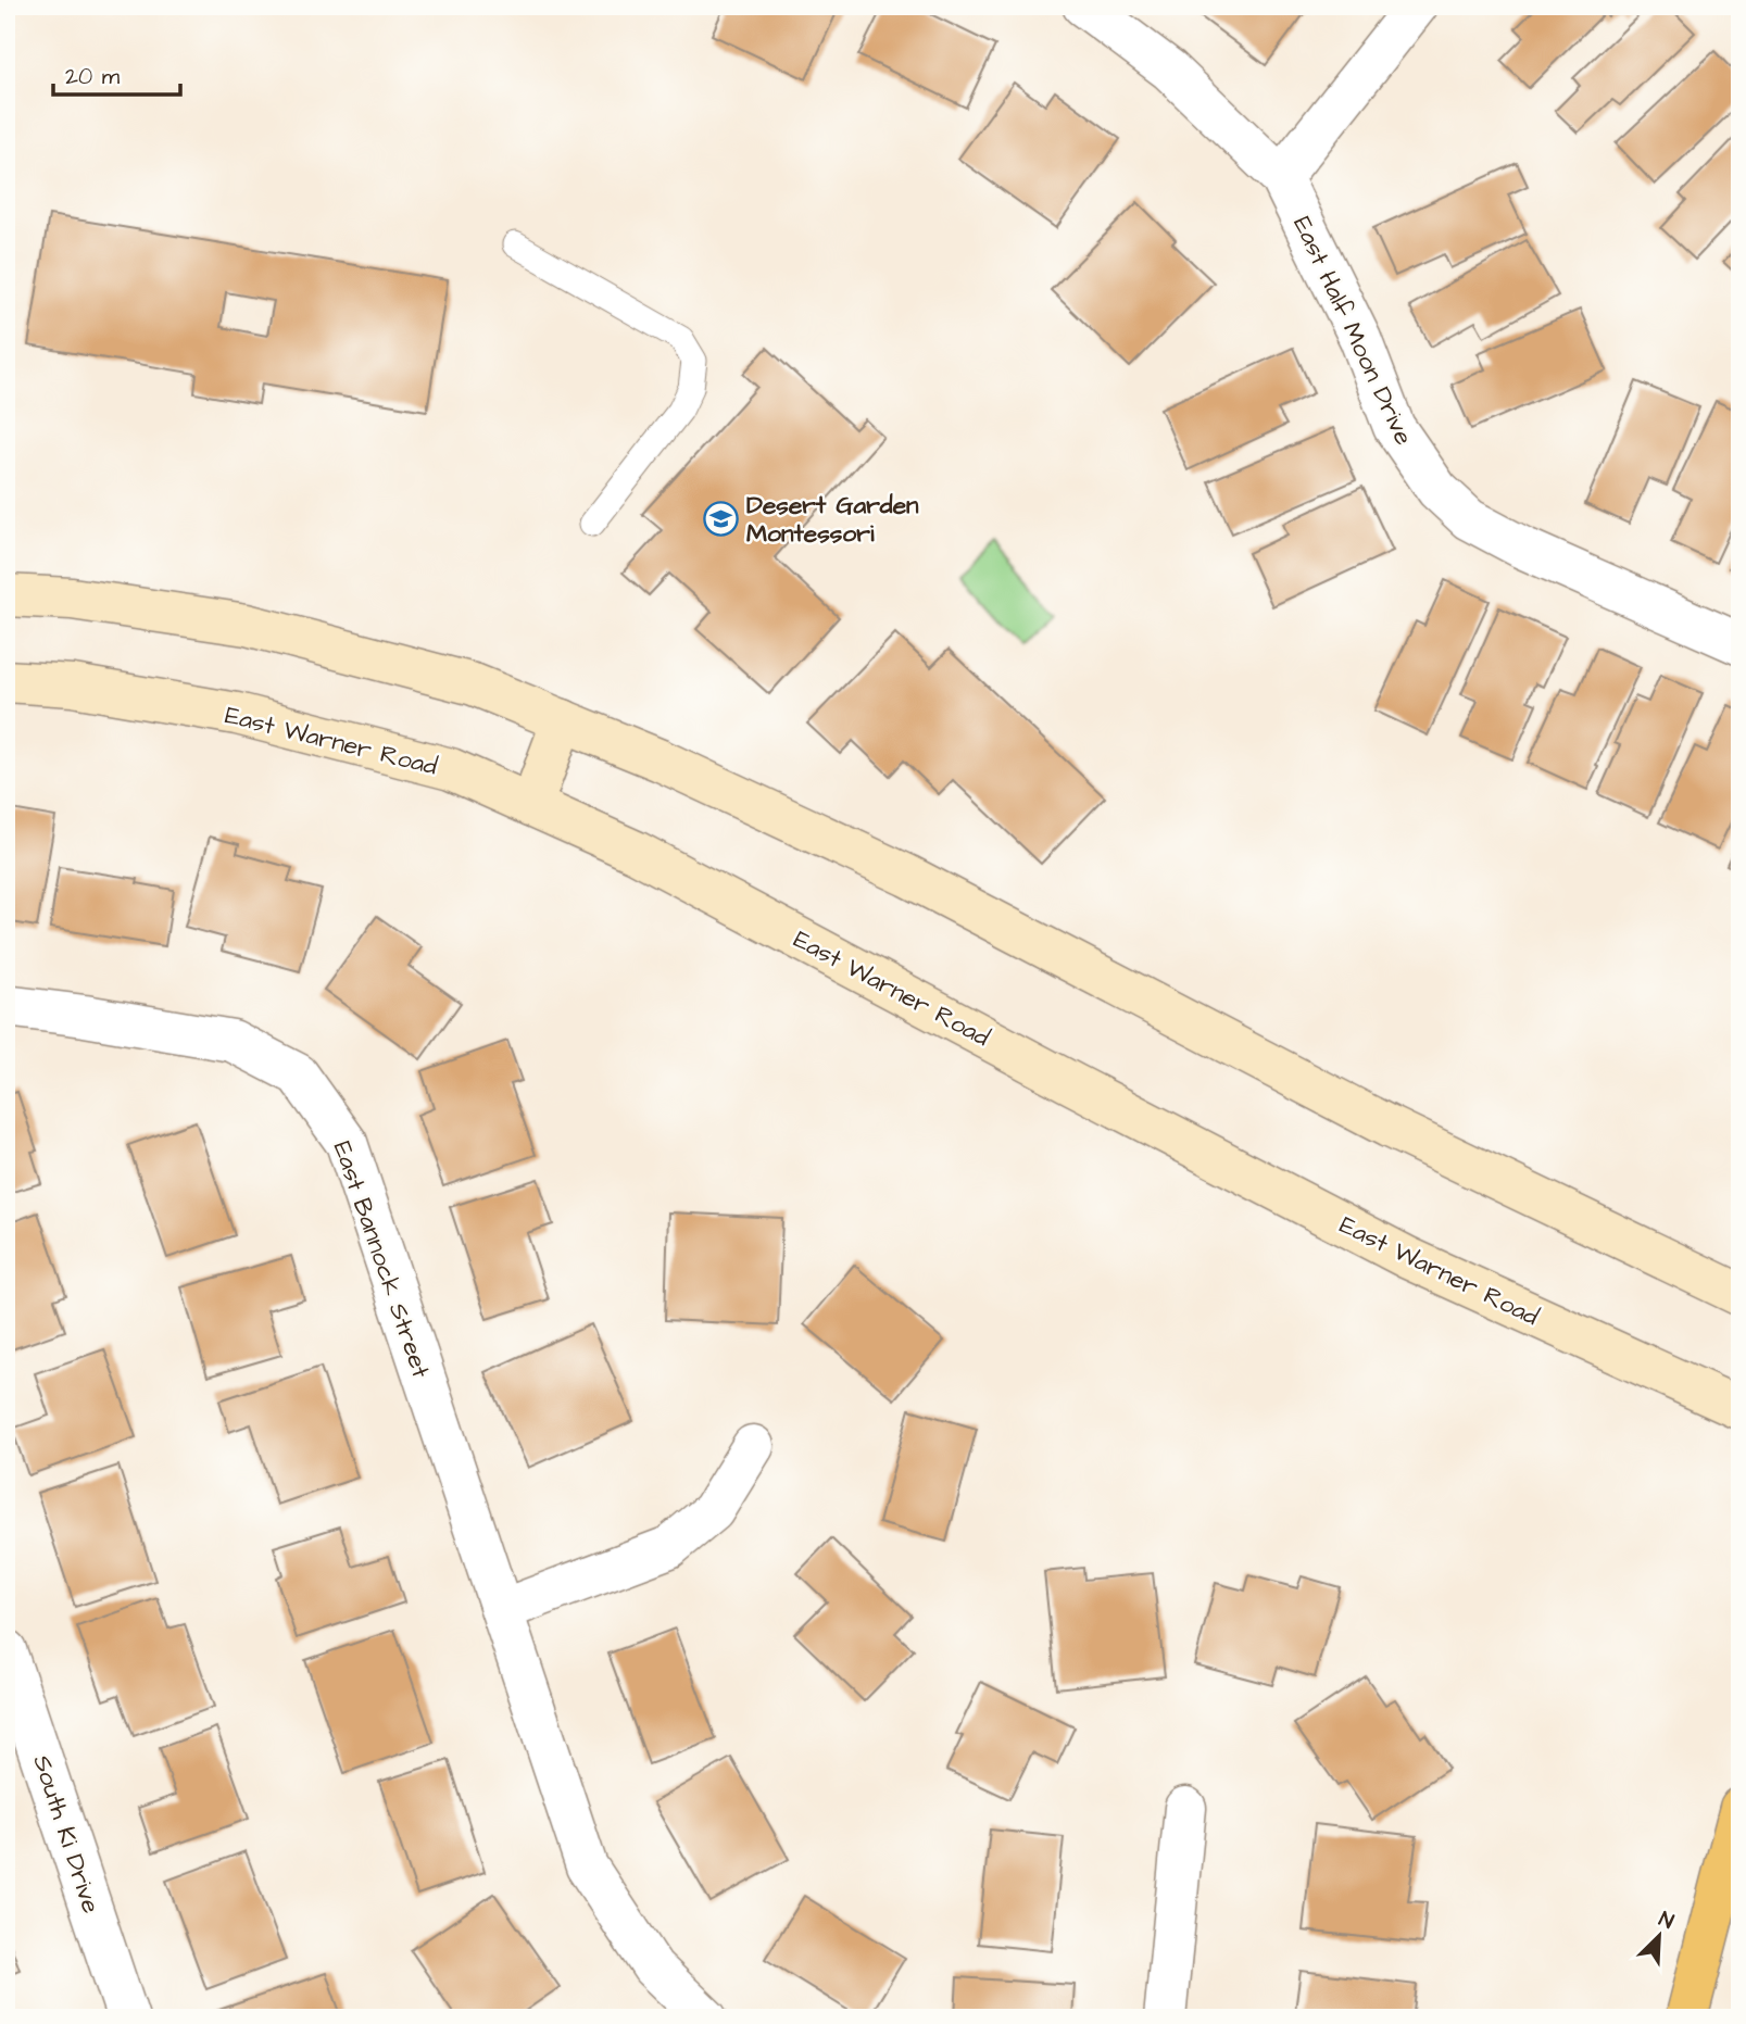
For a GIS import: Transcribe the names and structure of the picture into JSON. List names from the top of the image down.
{
  "streets": {
    "main road": ["East Warner Road"],
    "street": ["East Half Moon Drive", "East Bannock Street", "South Ki Drive"]
  },
  "places": {
    "school or university": ["Desert Garden Montessori"]
  },
  "scale_bar": "20 m",
  "north": "top right"
}
